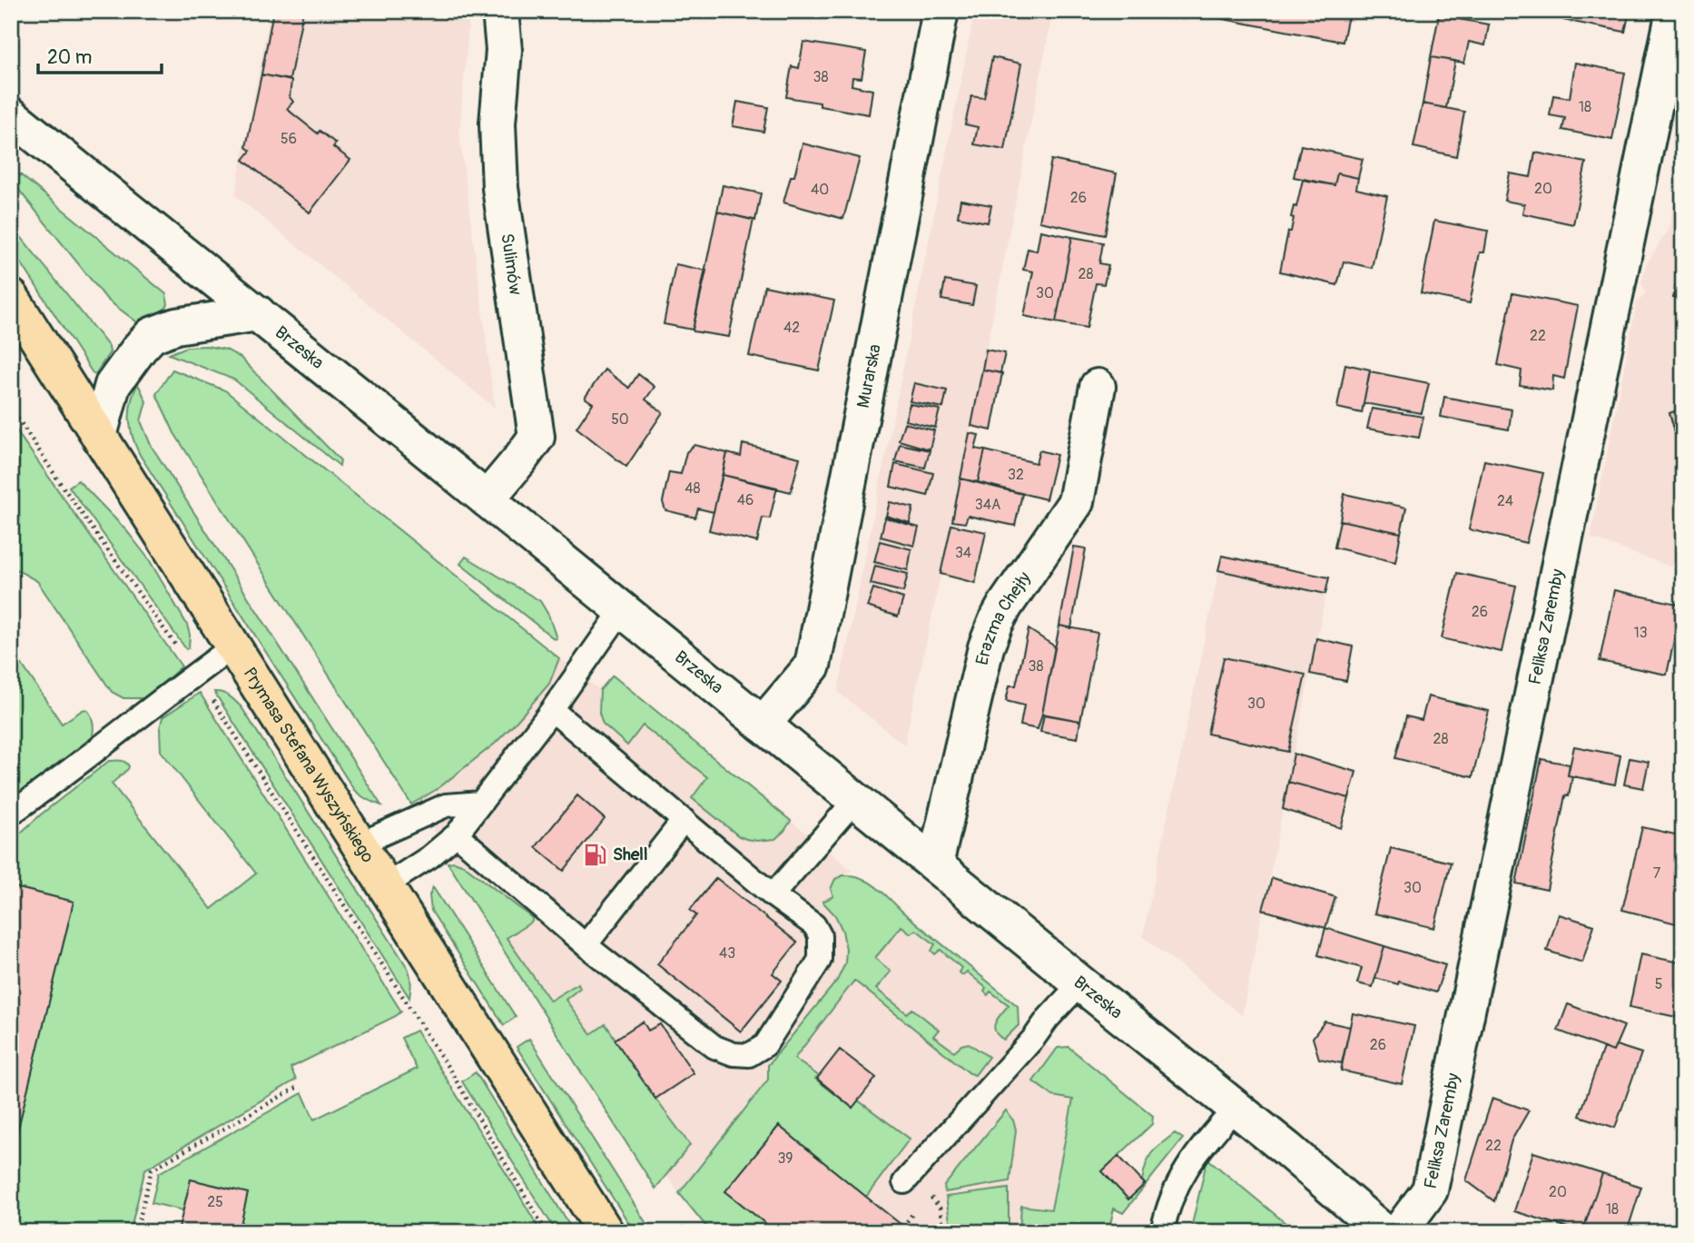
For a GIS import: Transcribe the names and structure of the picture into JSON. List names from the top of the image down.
{
  "streets": {
    "main road": ["Prymasa Stefana Wyszyńskiego"],
    "street": [
      "Sulimów",
      "Brzeska",
      "Murarska",
      "Erazma Chejły",
      "Feliksa Zaremby"
    ]
  },
  "crossings": [
    ["Sulimów", "Brzeska"],
    ["Brzeska", "Murarska"],
    ["Brzeska", "Erazma Chejły"]
  ],
  "places": {
    "fuel station": ["Shell"]
  },
  "house_numbers": [
    "38",
    "18",
    "56",
    "20",
    "40",
    "26",
    "28",
    "30",
    "42",
    "22",
    "50",
    "32",
    "48",
    "46",
    "24",
    "34A",
    "34",
    "26",
    "13",
    "38",
    "30",
    "28",
    "7",
    "30",
    "43",
    "5",
    "26",
    "22",
    "39",
    "20",
    "25",
    "18"
  ],
  "scale_bar": "20 m"
}
